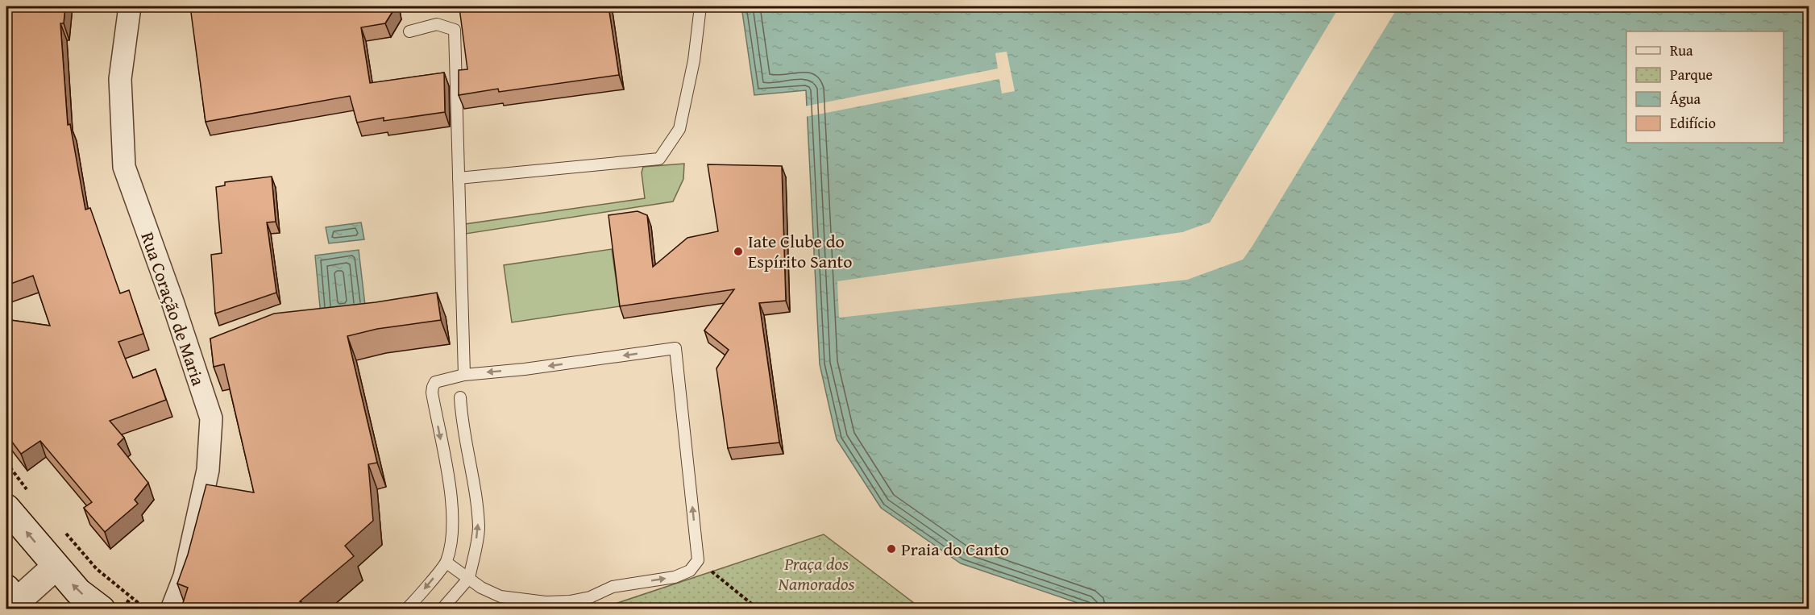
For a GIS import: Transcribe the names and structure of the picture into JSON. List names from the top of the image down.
{
  "streets": {
    "street": ["Rua Coração de Maria"]
  },
  "parks": ["Praça dos Namorados"],
  "places": ["Iate Clube do Espírito Santo", "Praia do Canto"],
  "legend": [
    "Rua",
    "Parque",
    "Água",
    "Edifício"
  ]
}
